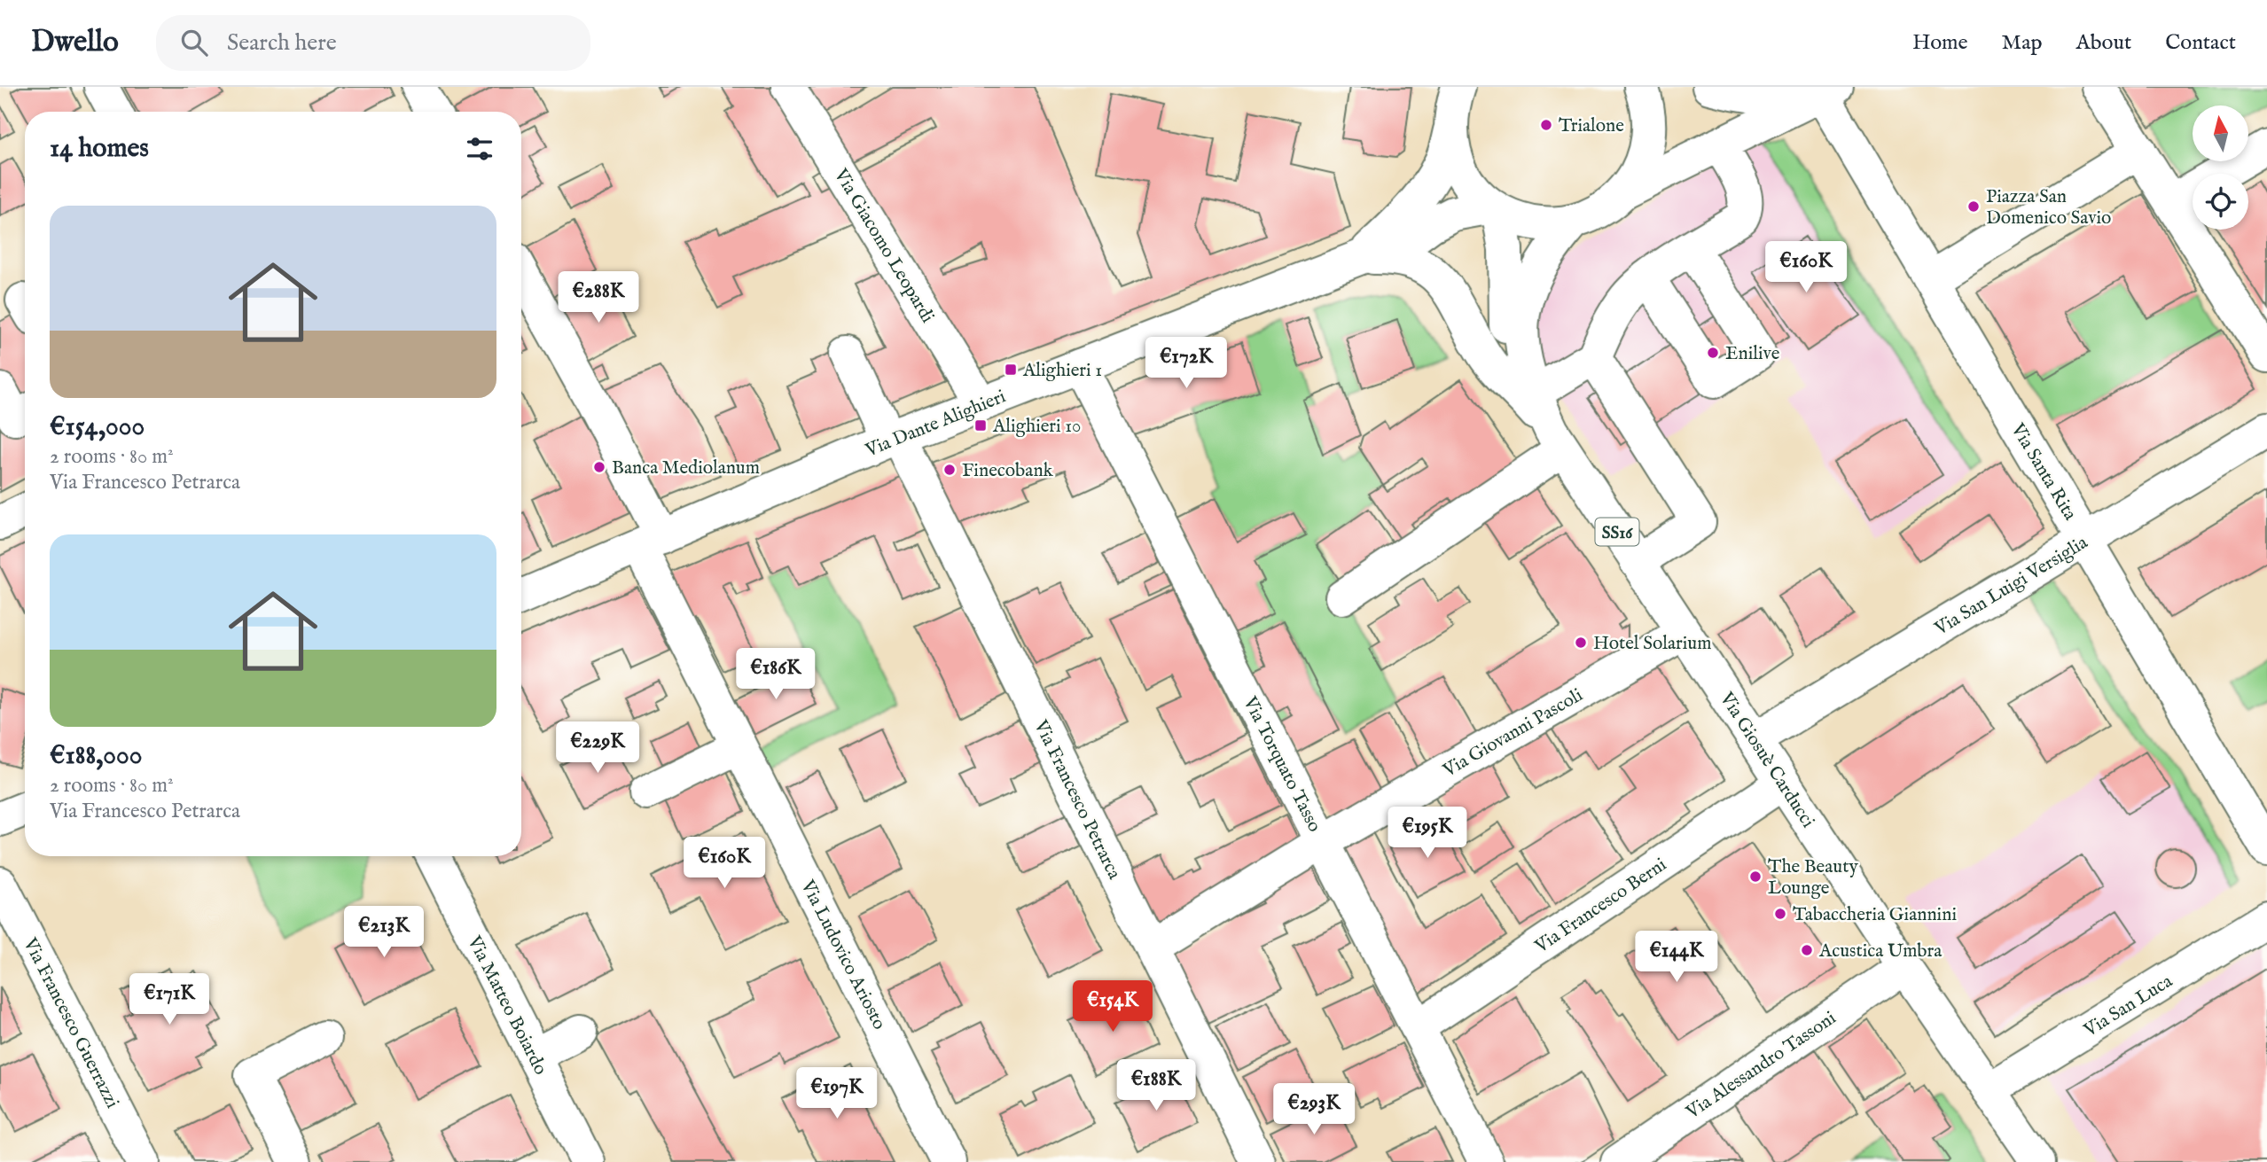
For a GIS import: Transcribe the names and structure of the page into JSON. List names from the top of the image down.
{
  "streets": {
    "street": [
      "Via Giacomo Leopardi",
      "Via Dante Alighieri",
      "Via Santa Rita",
      "SS16",
      "Via San Luigi Versiglia",
      "Via Giovanni Pascoli",
      "Via Giosuè Carducci",
      "Via Torquato Tasso",
      "Via Francesco Petrarca",
      "Via Francesco Berni",
      "Via Ludovico Ariosto",
      "Via Matteo Boiardo",
      "Via San Luca",
      "Via Francesco Guerrazzi",
      "Via Alessandro Tassoni"
    ]
  },
  "crossings": [
    ["Via Giacomo Leopardi", "Via Dante Alighieri"],
    ["Via Dante Alighieri", "SS16"],
    ["Via Dante Alighieri", "Via Giosuè Carducci"],
    ["Via Dante Alighieri", "Via Torquato Tasso"],
    ["Via Dante Alighieri", "Via Francesco Petrarca"],
    ["Via Dante Alighieri", "Via Ludovico Ariosto"],
    ["Via Santa Rita", "Via San Luigi Versiglia"],
    ["SS16", "Via Giosuè Carducci"],
    ["Via San Luigi Versiglia", "Via Giosuè Carducci"],
    ["Via Giovanni Pascoli", "Via Giosuè Carducci"],
    ["Via Giovanni Pascoli", "Via Torquato Tasso"],
    ["Via Giovanni Pascoli", "Via Francesco Petrarca"],
    ["Via Giosuè Carducci", "Via Francesco Berni"],
    ["Via Giosuè Carducci", "Via San Luca"],
    ["Via Giosuè Carducci", "Via Alessandro Tassoni"],
    ["Via Torquato Tasso", "Via Francesco Berni"]
  ],
  "places": {
    "other": [
      "Trialone",
      "Piazza San Domenico Savio",
      "Enilive",
      "Banca Mediolanum",
      "Finecobank",
      "Hotel Solarium",
      "The Beauty Lounge",
      "Tabaccheria Giannini",
      "Acustica Umbra"
    ],
    "transit": ["Alighieri 1", "Alighieri 10"]
  },
  "north": "top",
  "page": {
    "header": "Dwello",
    "search": "Search here",
    "nav": [
      "Home",
      "Map",
      "About",
      "Contact"
    ],
    "heading": "14 homes",
    "list": [
      {
        "name": "€154,000",
        "note": "2 rooms · 80 m² · Via Francesco Petrarca"
      },
      {
        "name": "€188,000",
        "note": "2 rooms · 80 m² · Via Francesco Petrarca"
      }
    ],
    "price": [
      "€160K",
      "€288K",
      "€172K",
      "€186K",
      "€229K",
      "€195K",
      "€160K",
      "€213K",
      "€144K",
      "€171K",
      "€154K",
      "€188K",
      "€197K",
      "€293K"
    ]
  }
}
